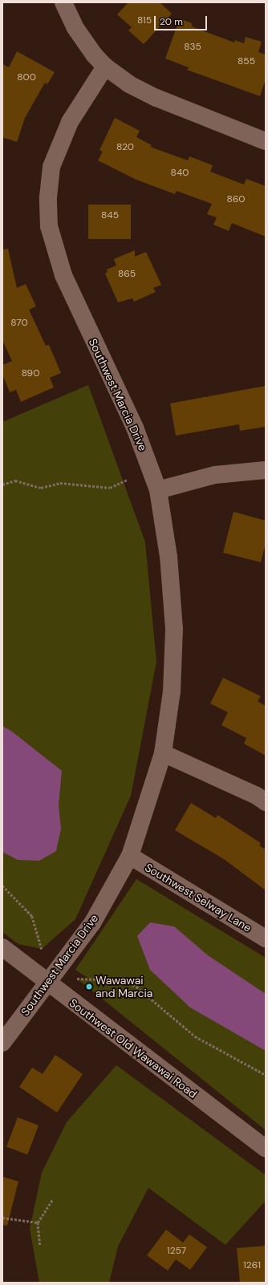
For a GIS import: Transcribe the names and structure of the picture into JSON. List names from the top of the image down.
{
  "streets": {
    "street": ["Southwest Marcia Drive", "Southwest Selway Lane", "Southwest Old Wawawai Road"]
  },
  "crossings": [
    ["Southwest Marcia Drive", "Southwest Selway Lane"],
    ["Southwest Marcia Drive", "Southwest Old Wawawai Road"]
  ],
  "places": ["Wawawai and Marcia"],
  "house_numbers": [
    "815",
    "835",
    "855",
    "800",
    "820",
    "840",
    "860",
    "845",
    "865",
    "870",
    "890",
    "1257",
    "1261"
  ],
  "scale_bar": "20 m"
}
